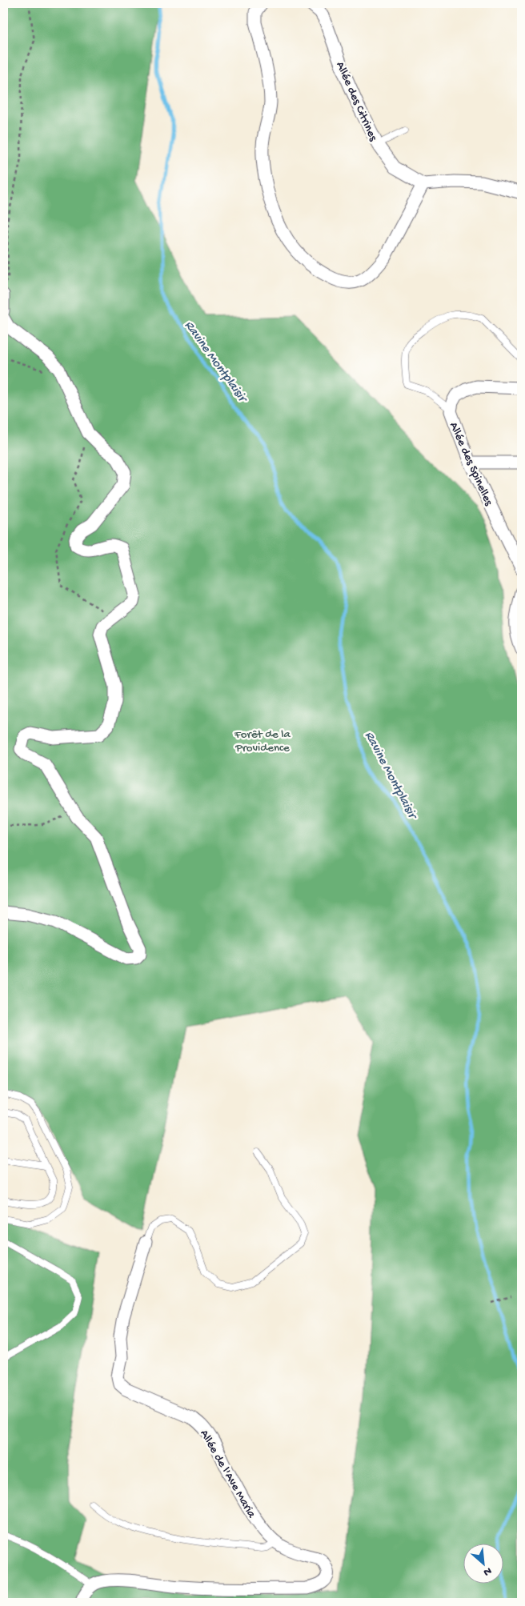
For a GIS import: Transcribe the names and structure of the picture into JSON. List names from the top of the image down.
{
  "streets": {
    "street": ["Allée des Citrines", "Allée des Spinelles", "Allée de l'Ave Maria"]
  },
  "water": ["Ravine Montplaisir"],
  "parks": ["Forêt de la Providence"],
  "north": "bottom right"
}
